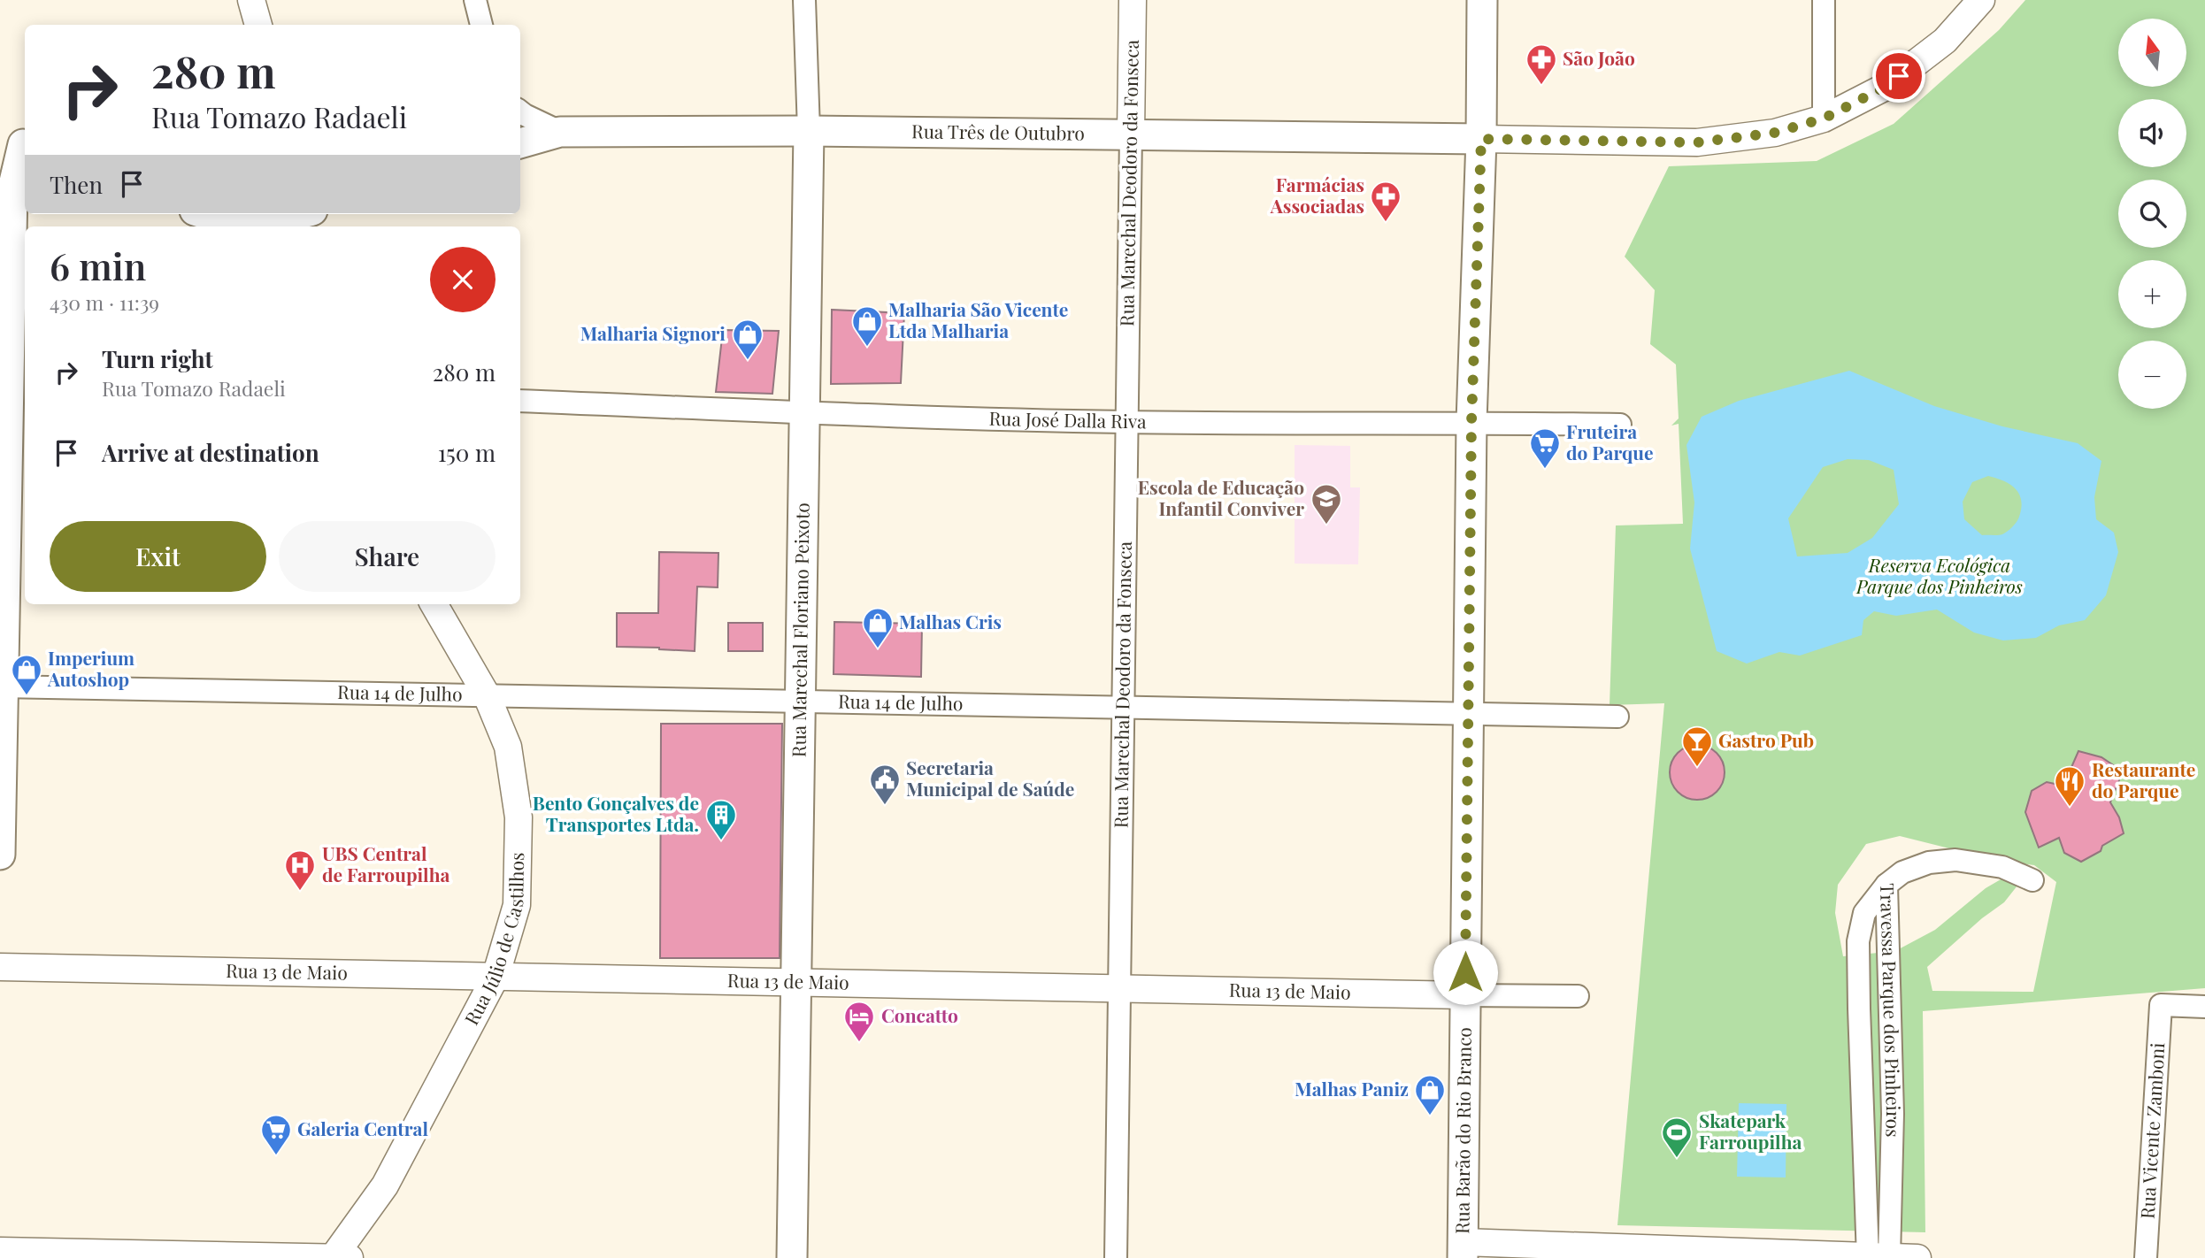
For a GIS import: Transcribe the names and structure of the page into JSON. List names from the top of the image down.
{
  "streets": {
    "main road": ["Rua Três de Outubro", "Rua Marechal Floriano Peixoto", "Rua Barão do Rio Branco"],
    "street": [
      "Rua Marechal Deodoro da Fonseca",
      "Rua José Dalla Riva",
      "Rua 14 de Julho",
      "Rua Júlio de Castilhos",
      "Rua 13 de Maio",
      "Travessa Parque dos Pinheiros",
      "Rua Vicente Zamboni"
    ]
  },
  "crossings": [
    ["Rua Três de Outubro", "Rua Marechal Deodoro da Fonseca"],
    ["Rua Três de Outubro", "Rua Marechal Floriano Peixoto"],
    ["Rua Três de Outubro", "Rua Barão do Rio Branco"],
    ["Rua Marechal Deodoro da Fonseca", "Rua José Dalla Riva"],
    ["Rua Marechal Deodoro da Fonseca", "Rua 14 de Julho"],
    ["Rua Marechal Deodoro da Fonseca", "Rua 13 de Maio"],
    ["Rua José Dalla Riva", "Rua Marechal Floriano Peixoto"],
    ["Rua José Dalla Riva", "Rua Barão do Rio Branco"],
    ["Rua Marechal Floriano Peixoto", "Rua 14 de Julho"],
    ["Rua Marechal Floriano Peixoto", "Rua 13 de Maio"],
    ["Rua 14 de Julho", "Rua Júlio de Castilhos"],
    ["Rua 14 de Julho", "Rua Barão do Rio Branco"],
    ["Rua Júlio de Castilhos", "Rua 13 de Maio"],
    ["Rua 13 de Maio", "Rua Barão do Rio Branco"]
  ],
  "parks": ["Reserva Ecológica Parque dos Pinheiros"],
  "places": {
    "pharmacy": ["São João", "Farmácias Associadas"],
    "shop": [
      "Malharia São Vicente Ltda Malharia",
      "Malharia Signori",
      "Malhas Cris",
      "Imperium Autoshop",
      "Malhas Paniz"
    ],
    "supermarket": ["Fruteira do Parque", "Galeria Central"],
    "school or university": ["Escola de Educação Infantil Conviver"],
    "bar": ["Gastro Pub"],
    "public building": ["Secretaria Municipal de Saúde"],
    "restaurant": ["Restaurante do Parque"],
    "building": ["Bento Gonçalves de Transportes Ltda."],
    "hospital": ["UBS Central de Farroupilha"],
    "hotel": ["Concatto"],
    "sports": ["Skatepark Farroupilha"]
  },
  "north": "top",
  "page": {
    "map_buttons": ["+", "−"],
    "turn": ["280 m", "Rua Tomazo Radaeli"],
    "then": "Then",
    "heading": ["6 min", "430 m · 11:39"],
    "list": [
      {
        "name": "Turn right",
        "note": "Rua Tomazo Radaeli",
        "value": "280 m"
      },
      {
        "name": "Arrive at destination",
        "value": "150 m"
      }
    ],
    "buttons": ["Exit", "Share"]
  }
}
